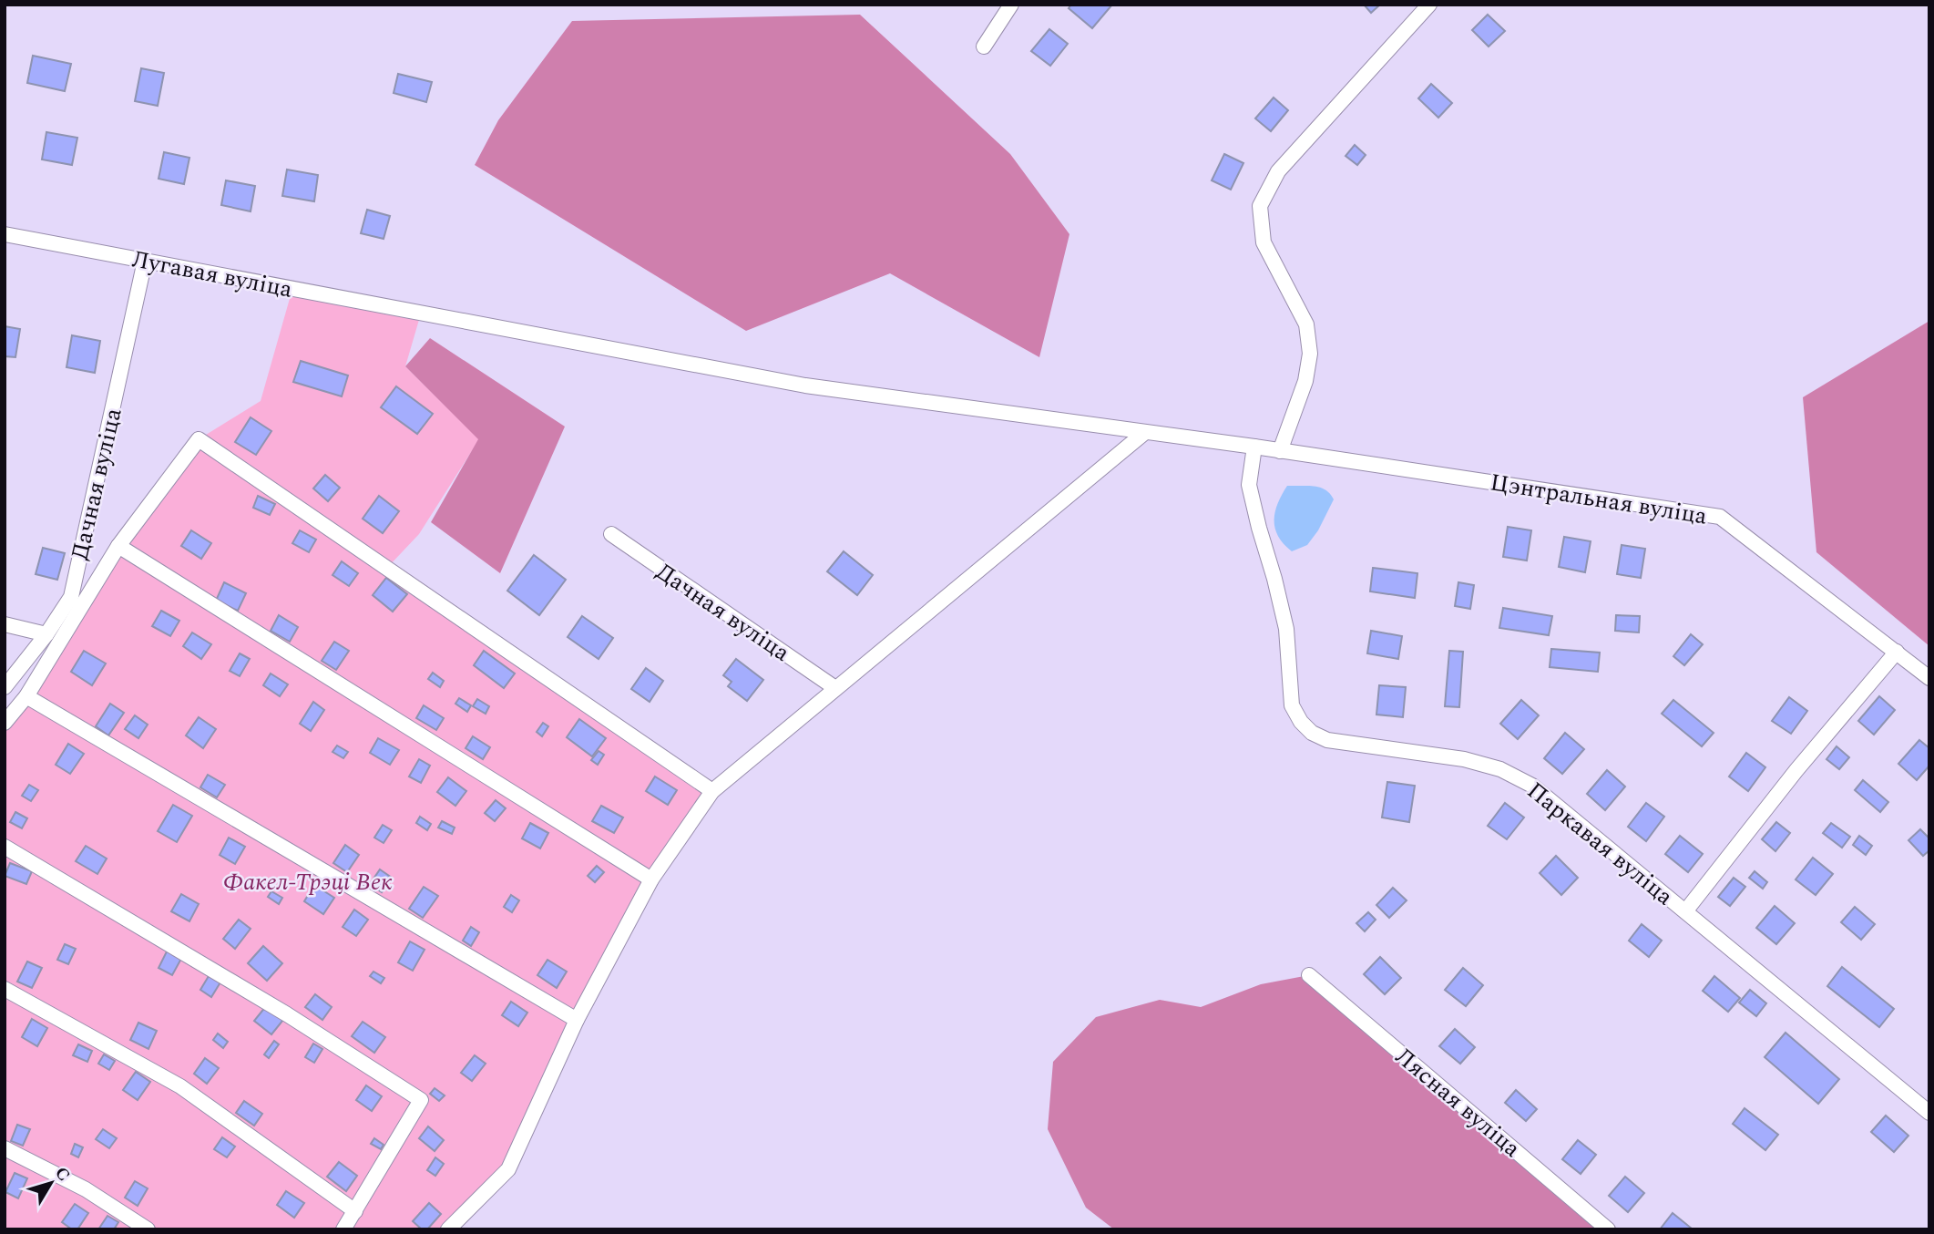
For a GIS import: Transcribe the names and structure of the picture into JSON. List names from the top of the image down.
{
  "streets": {
    "street": [
      "Лугавая вуліца",
      "Дачная вуліца",
      "Цэнтральная вуліца",
      "Паркавая вуліца",
      "Лясная вуліца"
    ]
  },
  "crossings": [
    ["Лугавая вуліца", "Дачная вуліца"],
    ["Лугавая вуліца", "Цэнтральная вуліца"],
    ["Цэнтральная вуліца", "Паркавая вуліца"]
  ],
  "parks": ["Факел-Трэці Век"],
  "north": "top right"
}
